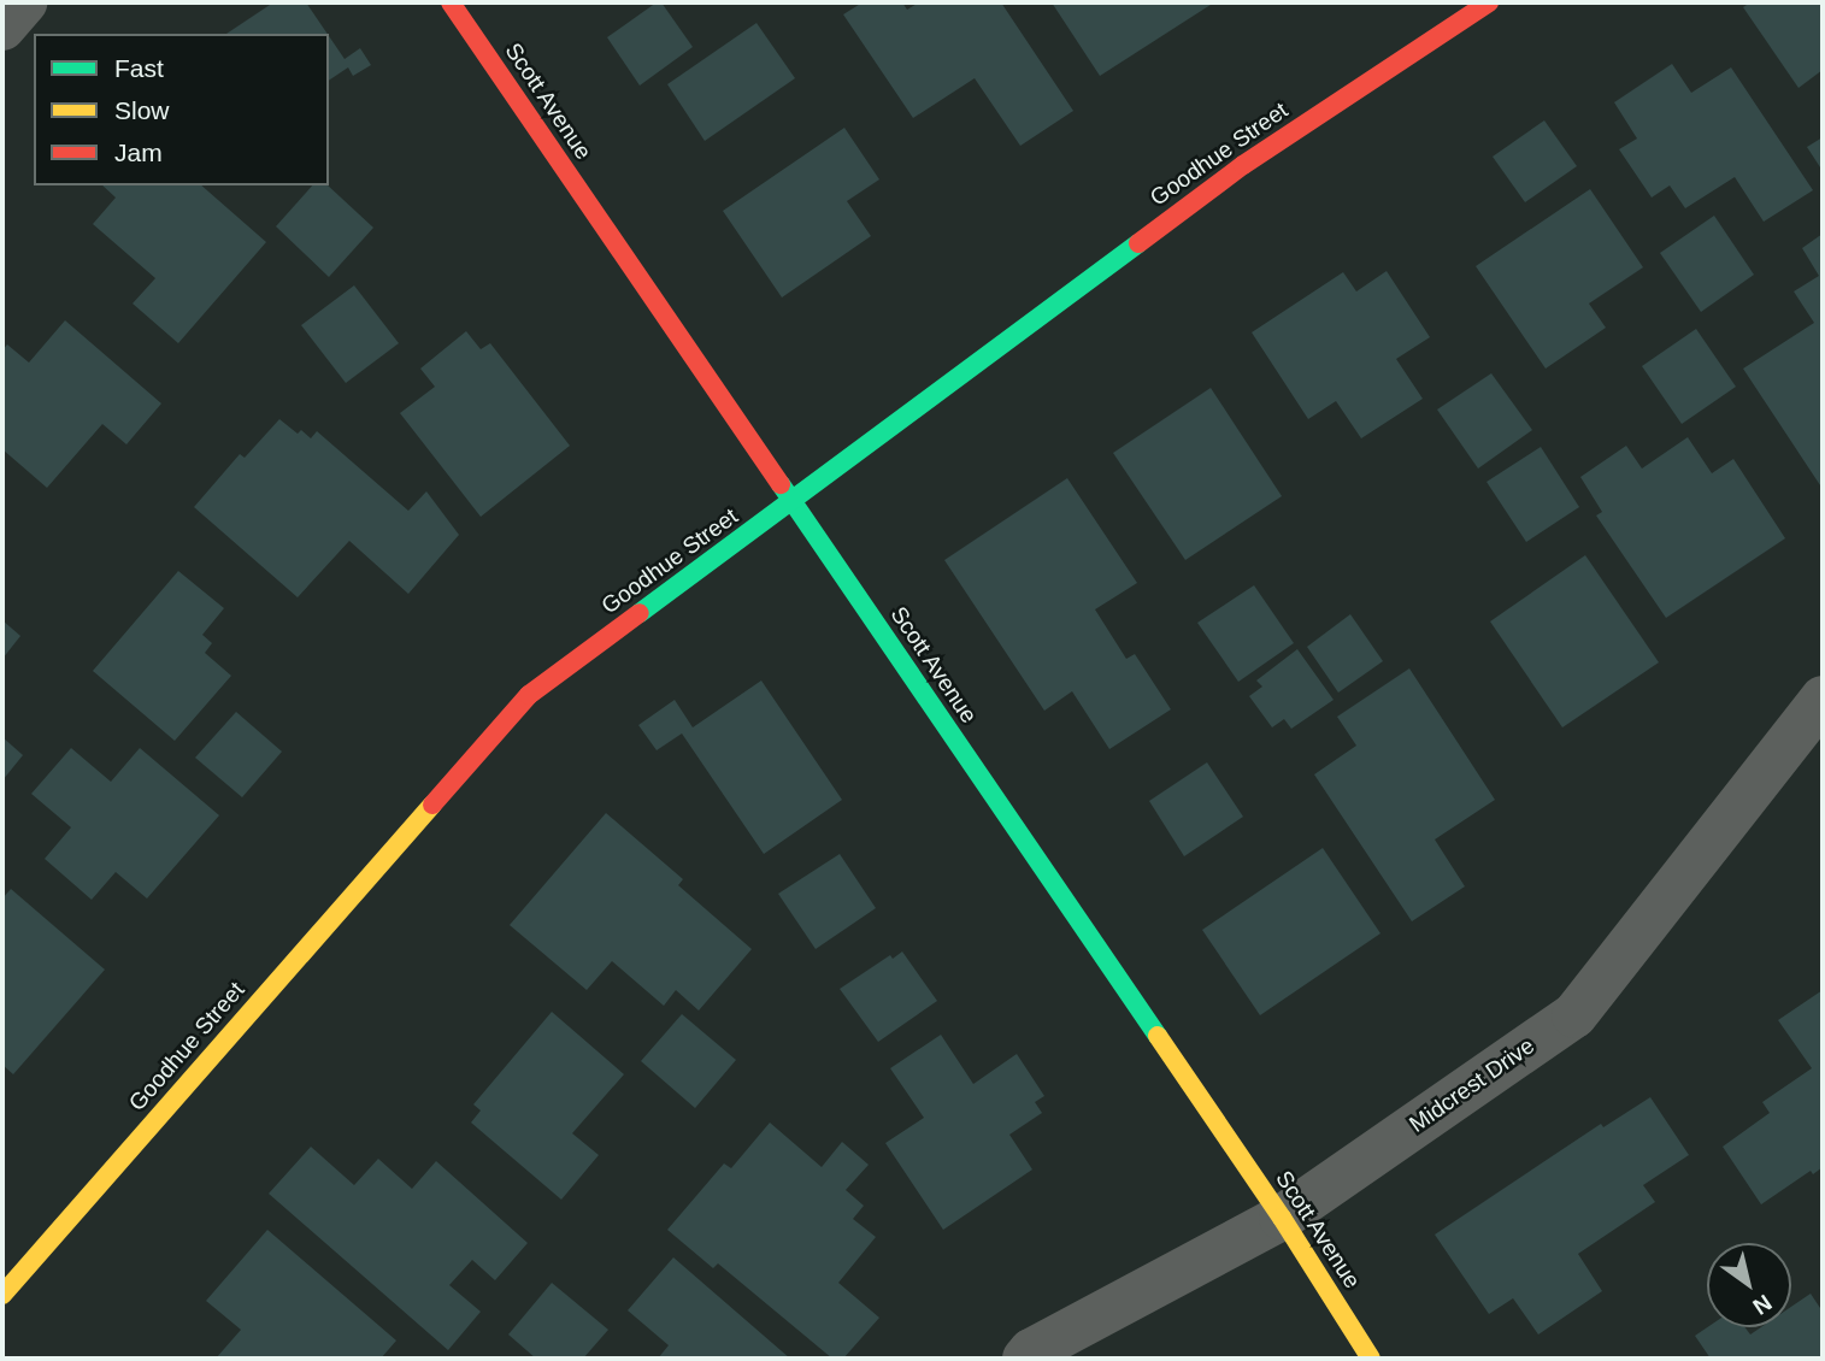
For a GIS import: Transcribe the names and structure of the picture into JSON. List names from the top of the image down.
{
  "streets": {
    "street": ["Scott Avenue", "Goodhue Street", "Midcrest Drive"]
  },
  "crossings": [
    ["Scott Avenue", "Goodhue Street"],
    ["Scott Avenue", "Midcrest Drive"]
  ],
  "legend": ["Fast", "Slow", "Jam"],
  "north": "bottom right"
}
